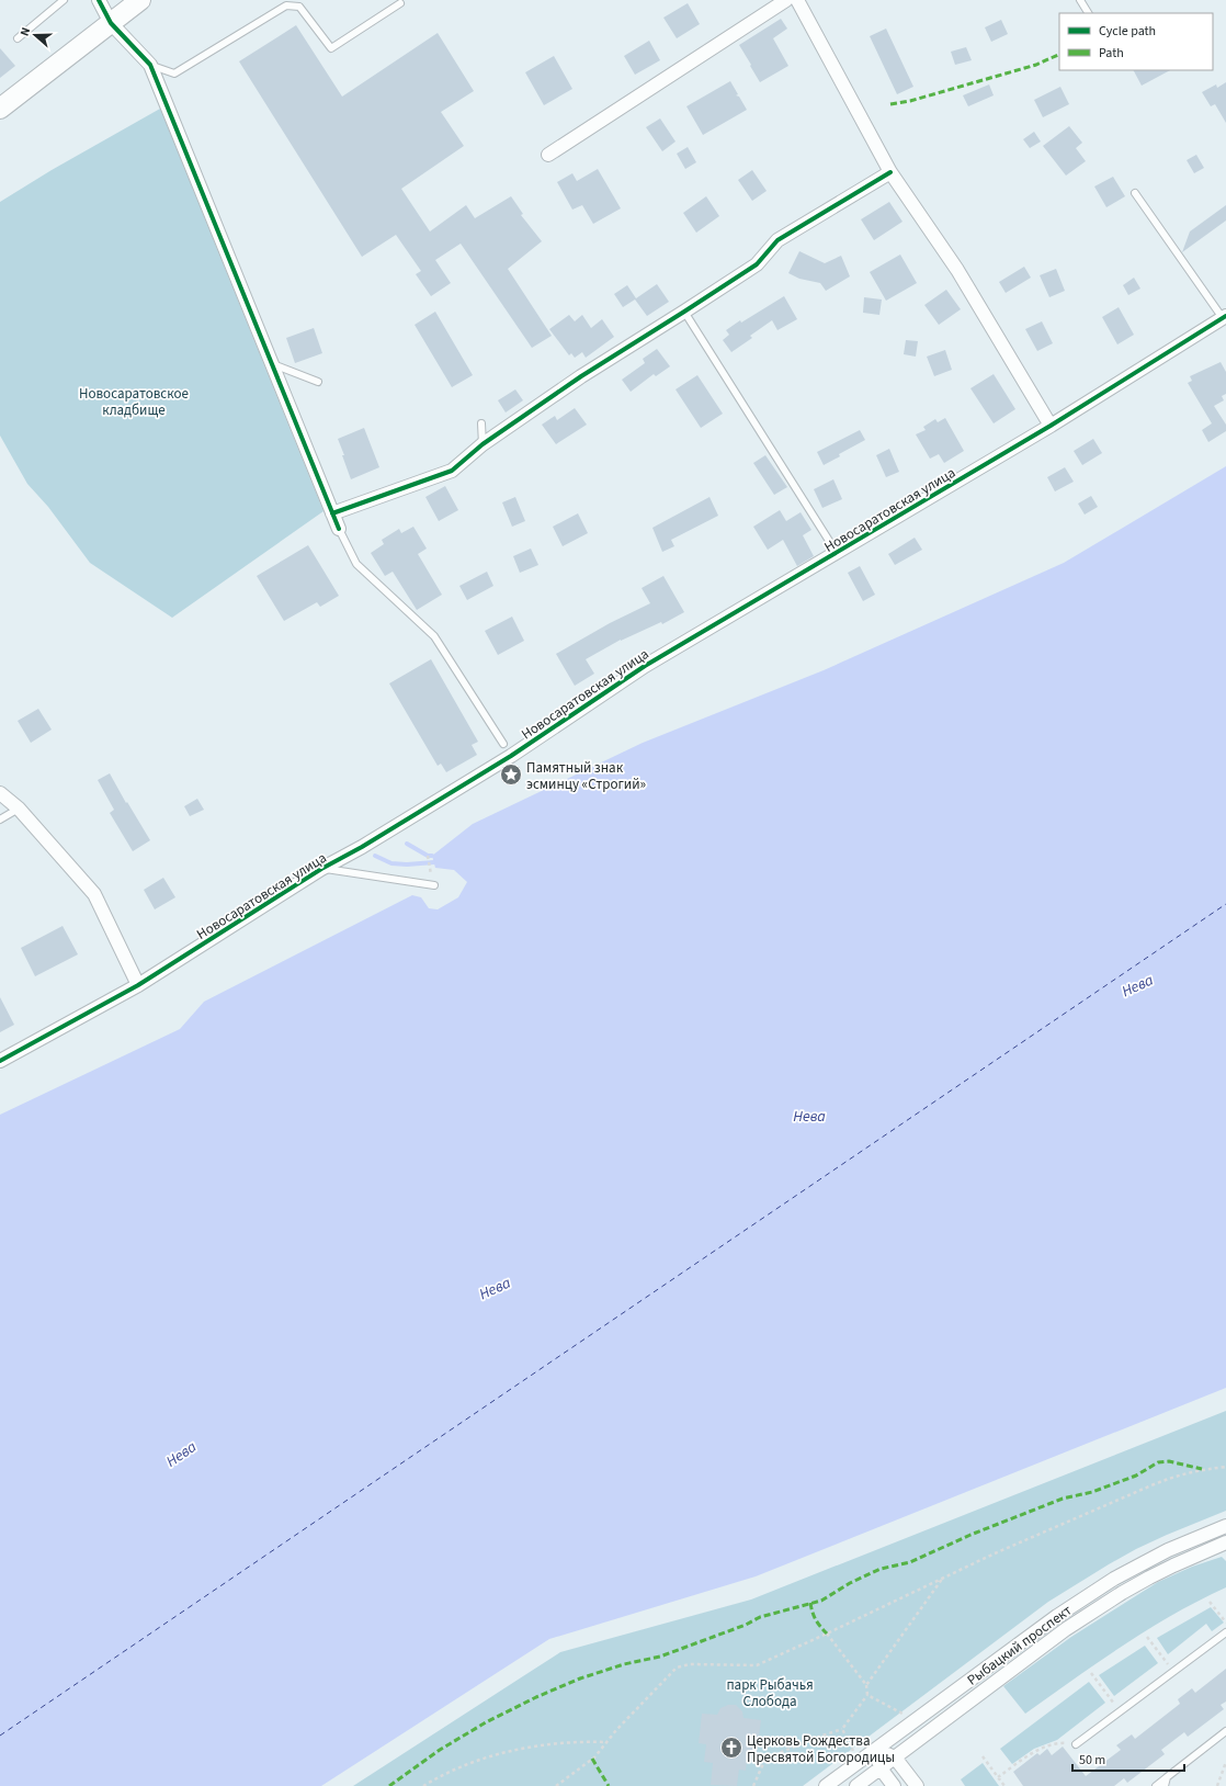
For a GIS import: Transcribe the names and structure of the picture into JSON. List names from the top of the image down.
{
  "streets": {
    "street": ["Новосаратовская улица", "Рыбацкий проспект"]
  },
  "water": ["Нева"],
  "parks": ["Новосаратовское кладбище", "парк Рыбачья Слобода"],
  "places": {
    "place": ["Памятный знак эсминцу «Строгий»"],
    "church": ["Церковь Рождества Пресвятой Богородицы"]
  },
  "legend": ["Cycle path", "Path"],
  "scale_bar": "50 m",
  "north": "left"
}
